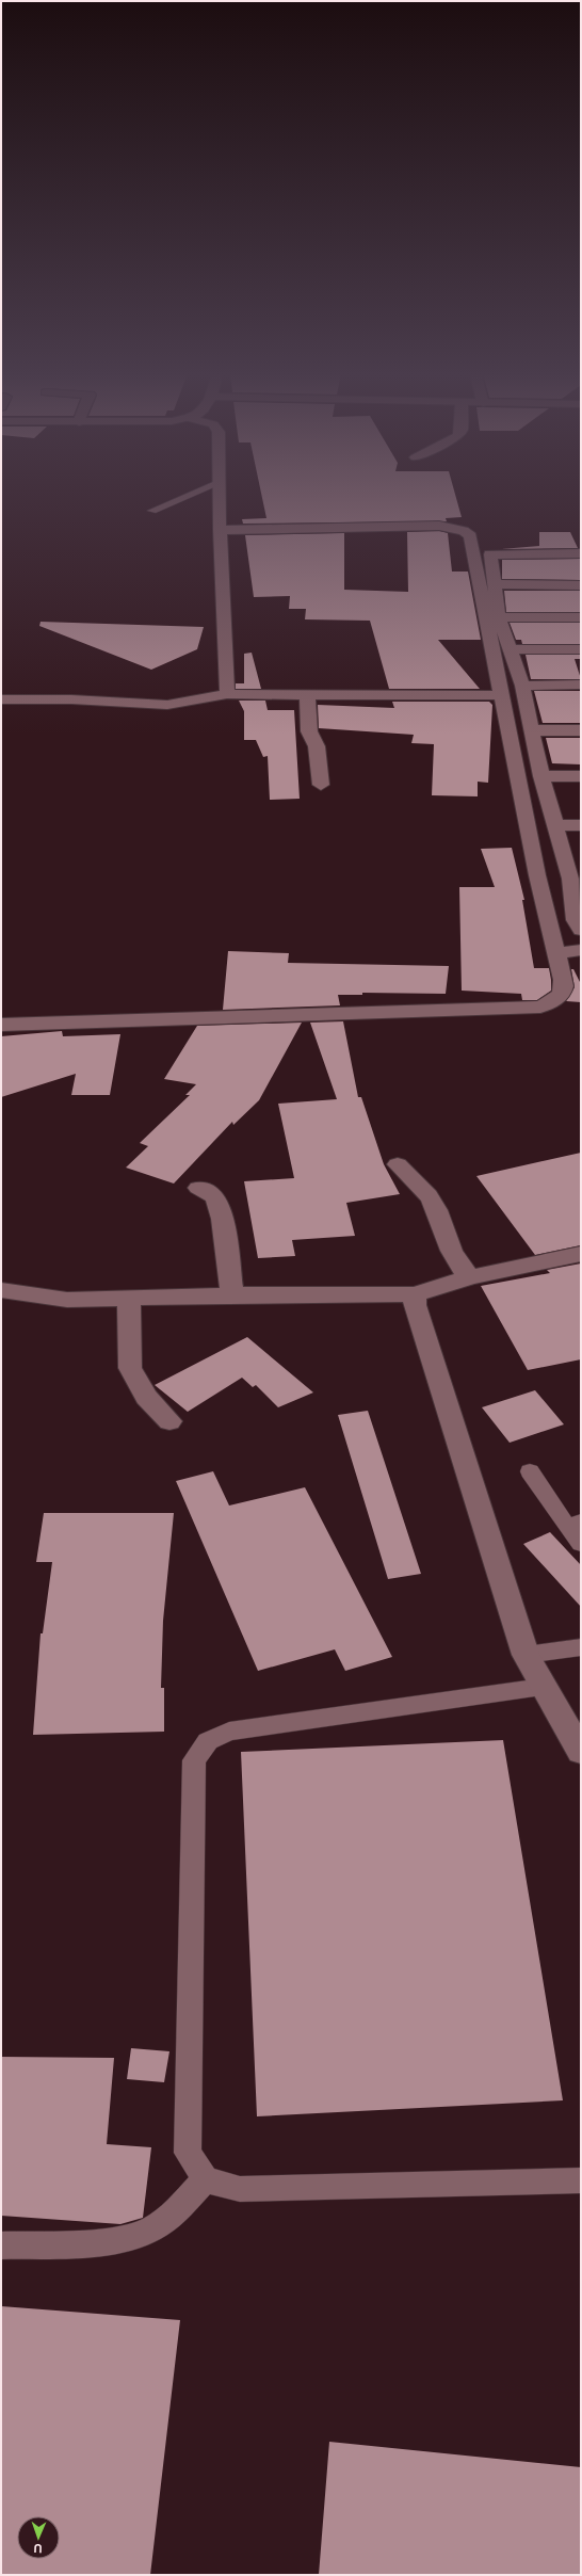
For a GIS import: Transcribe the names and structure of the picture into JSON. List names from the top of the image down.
{
  "north": "bottom"
}
